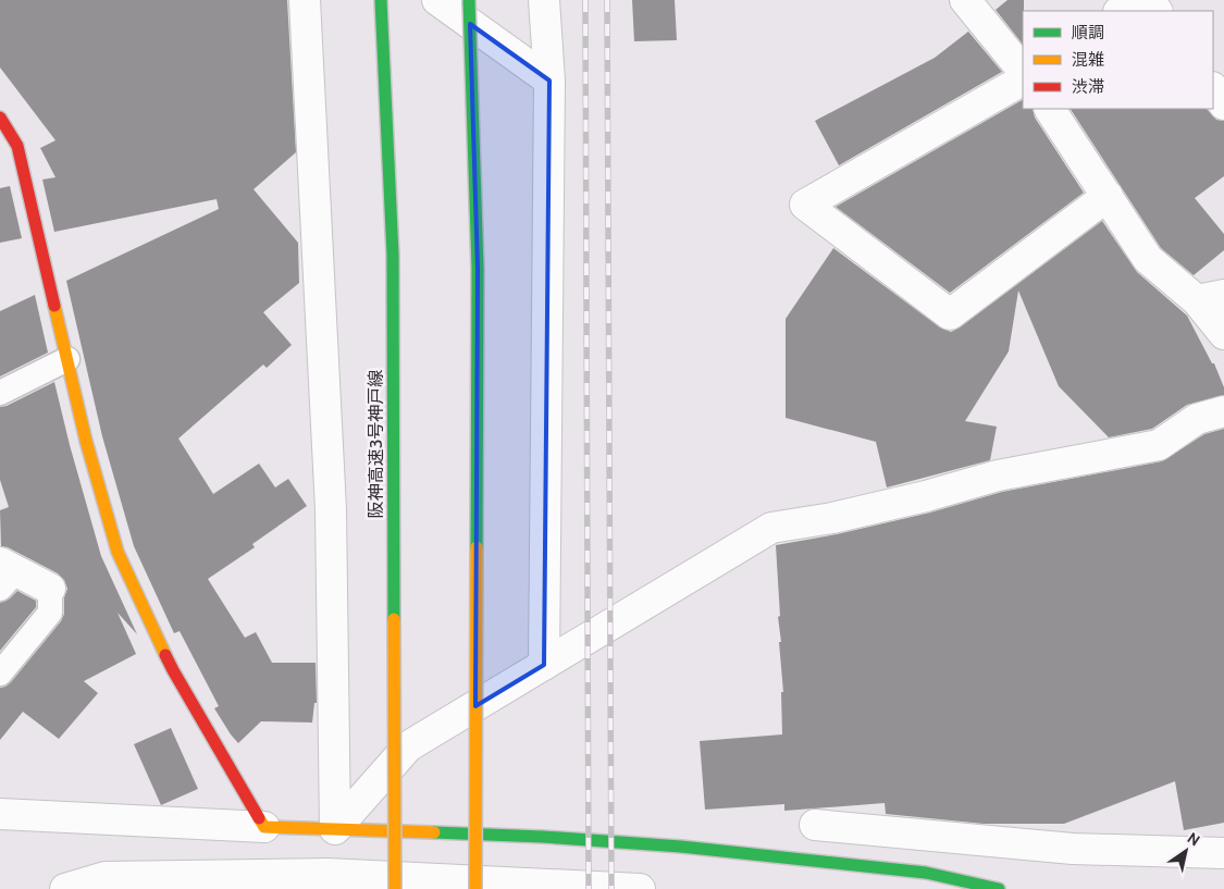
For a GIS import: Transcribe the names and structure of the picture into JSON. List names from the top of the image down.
{
  "streets": {
    "main road": ["阪神高速3号神戸線"]
  },
  "legend": ["順調", "混雑", "渋滞"],
  "north": "top right"
}
